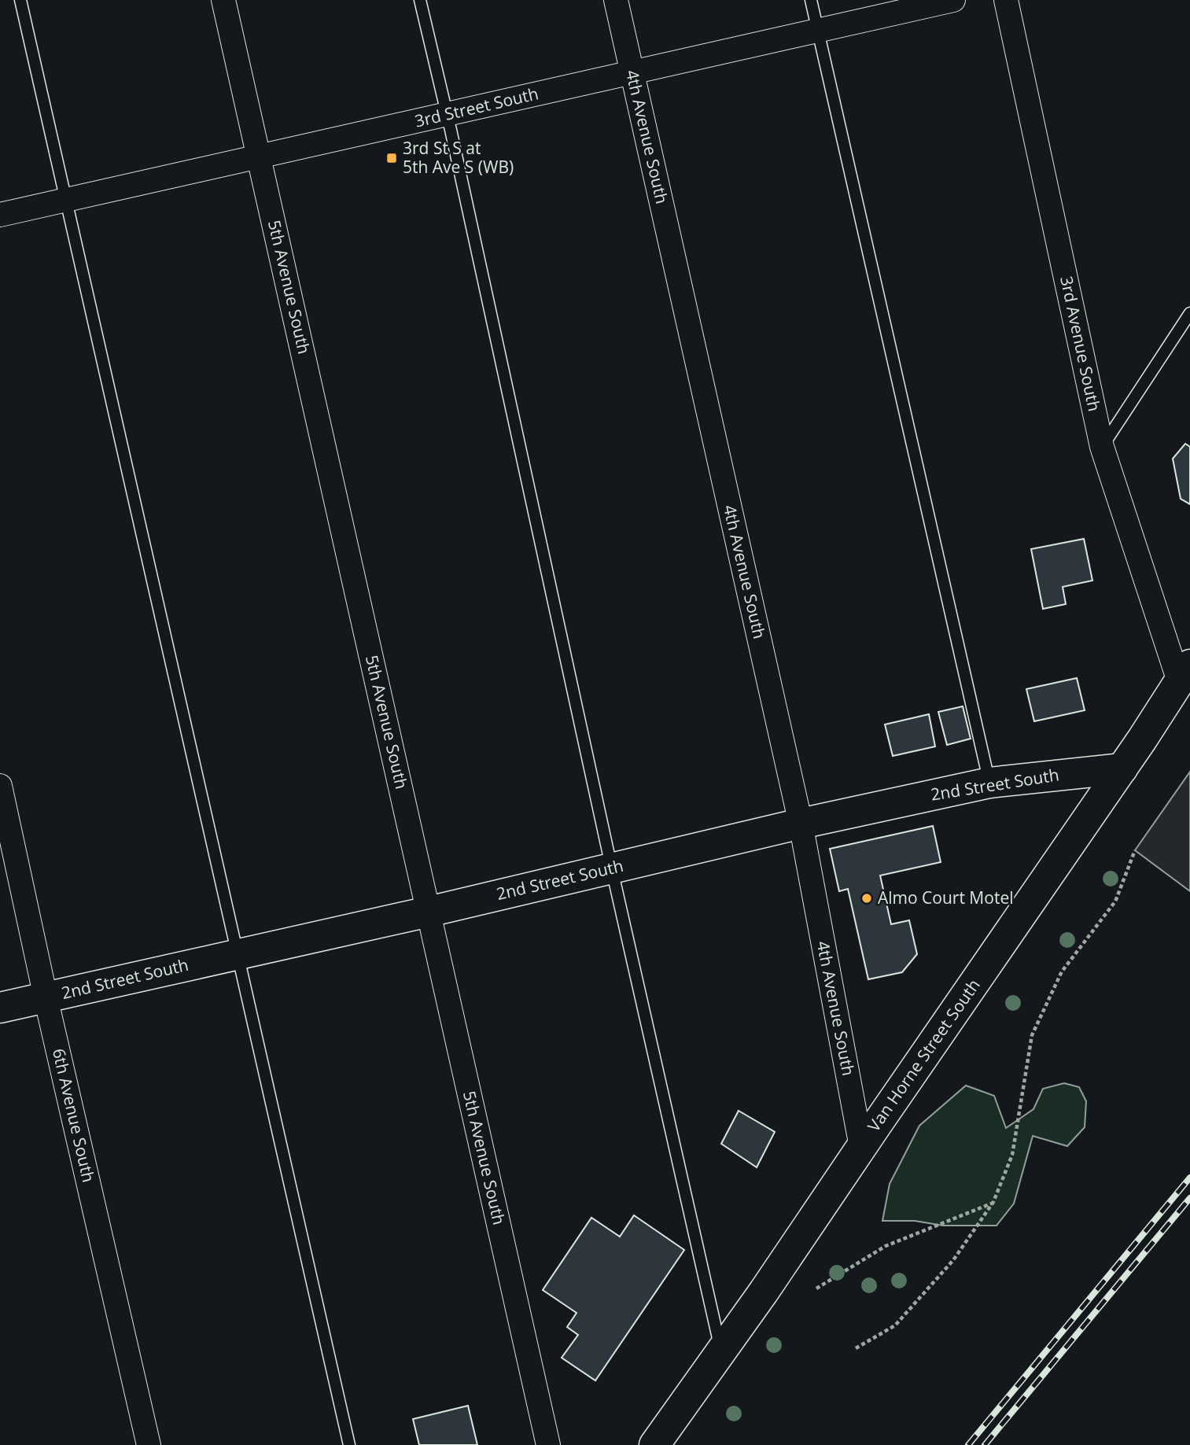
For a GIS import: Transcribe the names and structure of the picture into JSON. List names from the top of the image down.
{
  "streets": {
    "main road": ["2nd Street South", "Van Horne Street South"],
    "street": [
      "3rd Street South",
      "4th Avenue South",
      "5th Avenue South",
      "3rd Avenue South",
      "6th Avenue South"
    ]
  },
  "crossings": [
    ["3rd Street South", "4th Avenue South"],
    ["3rd Street South", "5th Avenue South"],
    ["4th Avenue South", "2nd Street South"],
    ["4th Avenue South", "Van Horne Street South"],
    ["5th Avenue South", "2nd Street South"],
    ["3rd Avenue South", "Van Horne Street South"],
    ["2nd Street South", "Van Horne Street South"],
    ["2nd Street South", "6th Avenue South"]
  ],
  "places": {
    "transit": ["3rd St S at 5th Ave S (WB)"],
    "other": ["Almo Court Motel"]
  }
}
